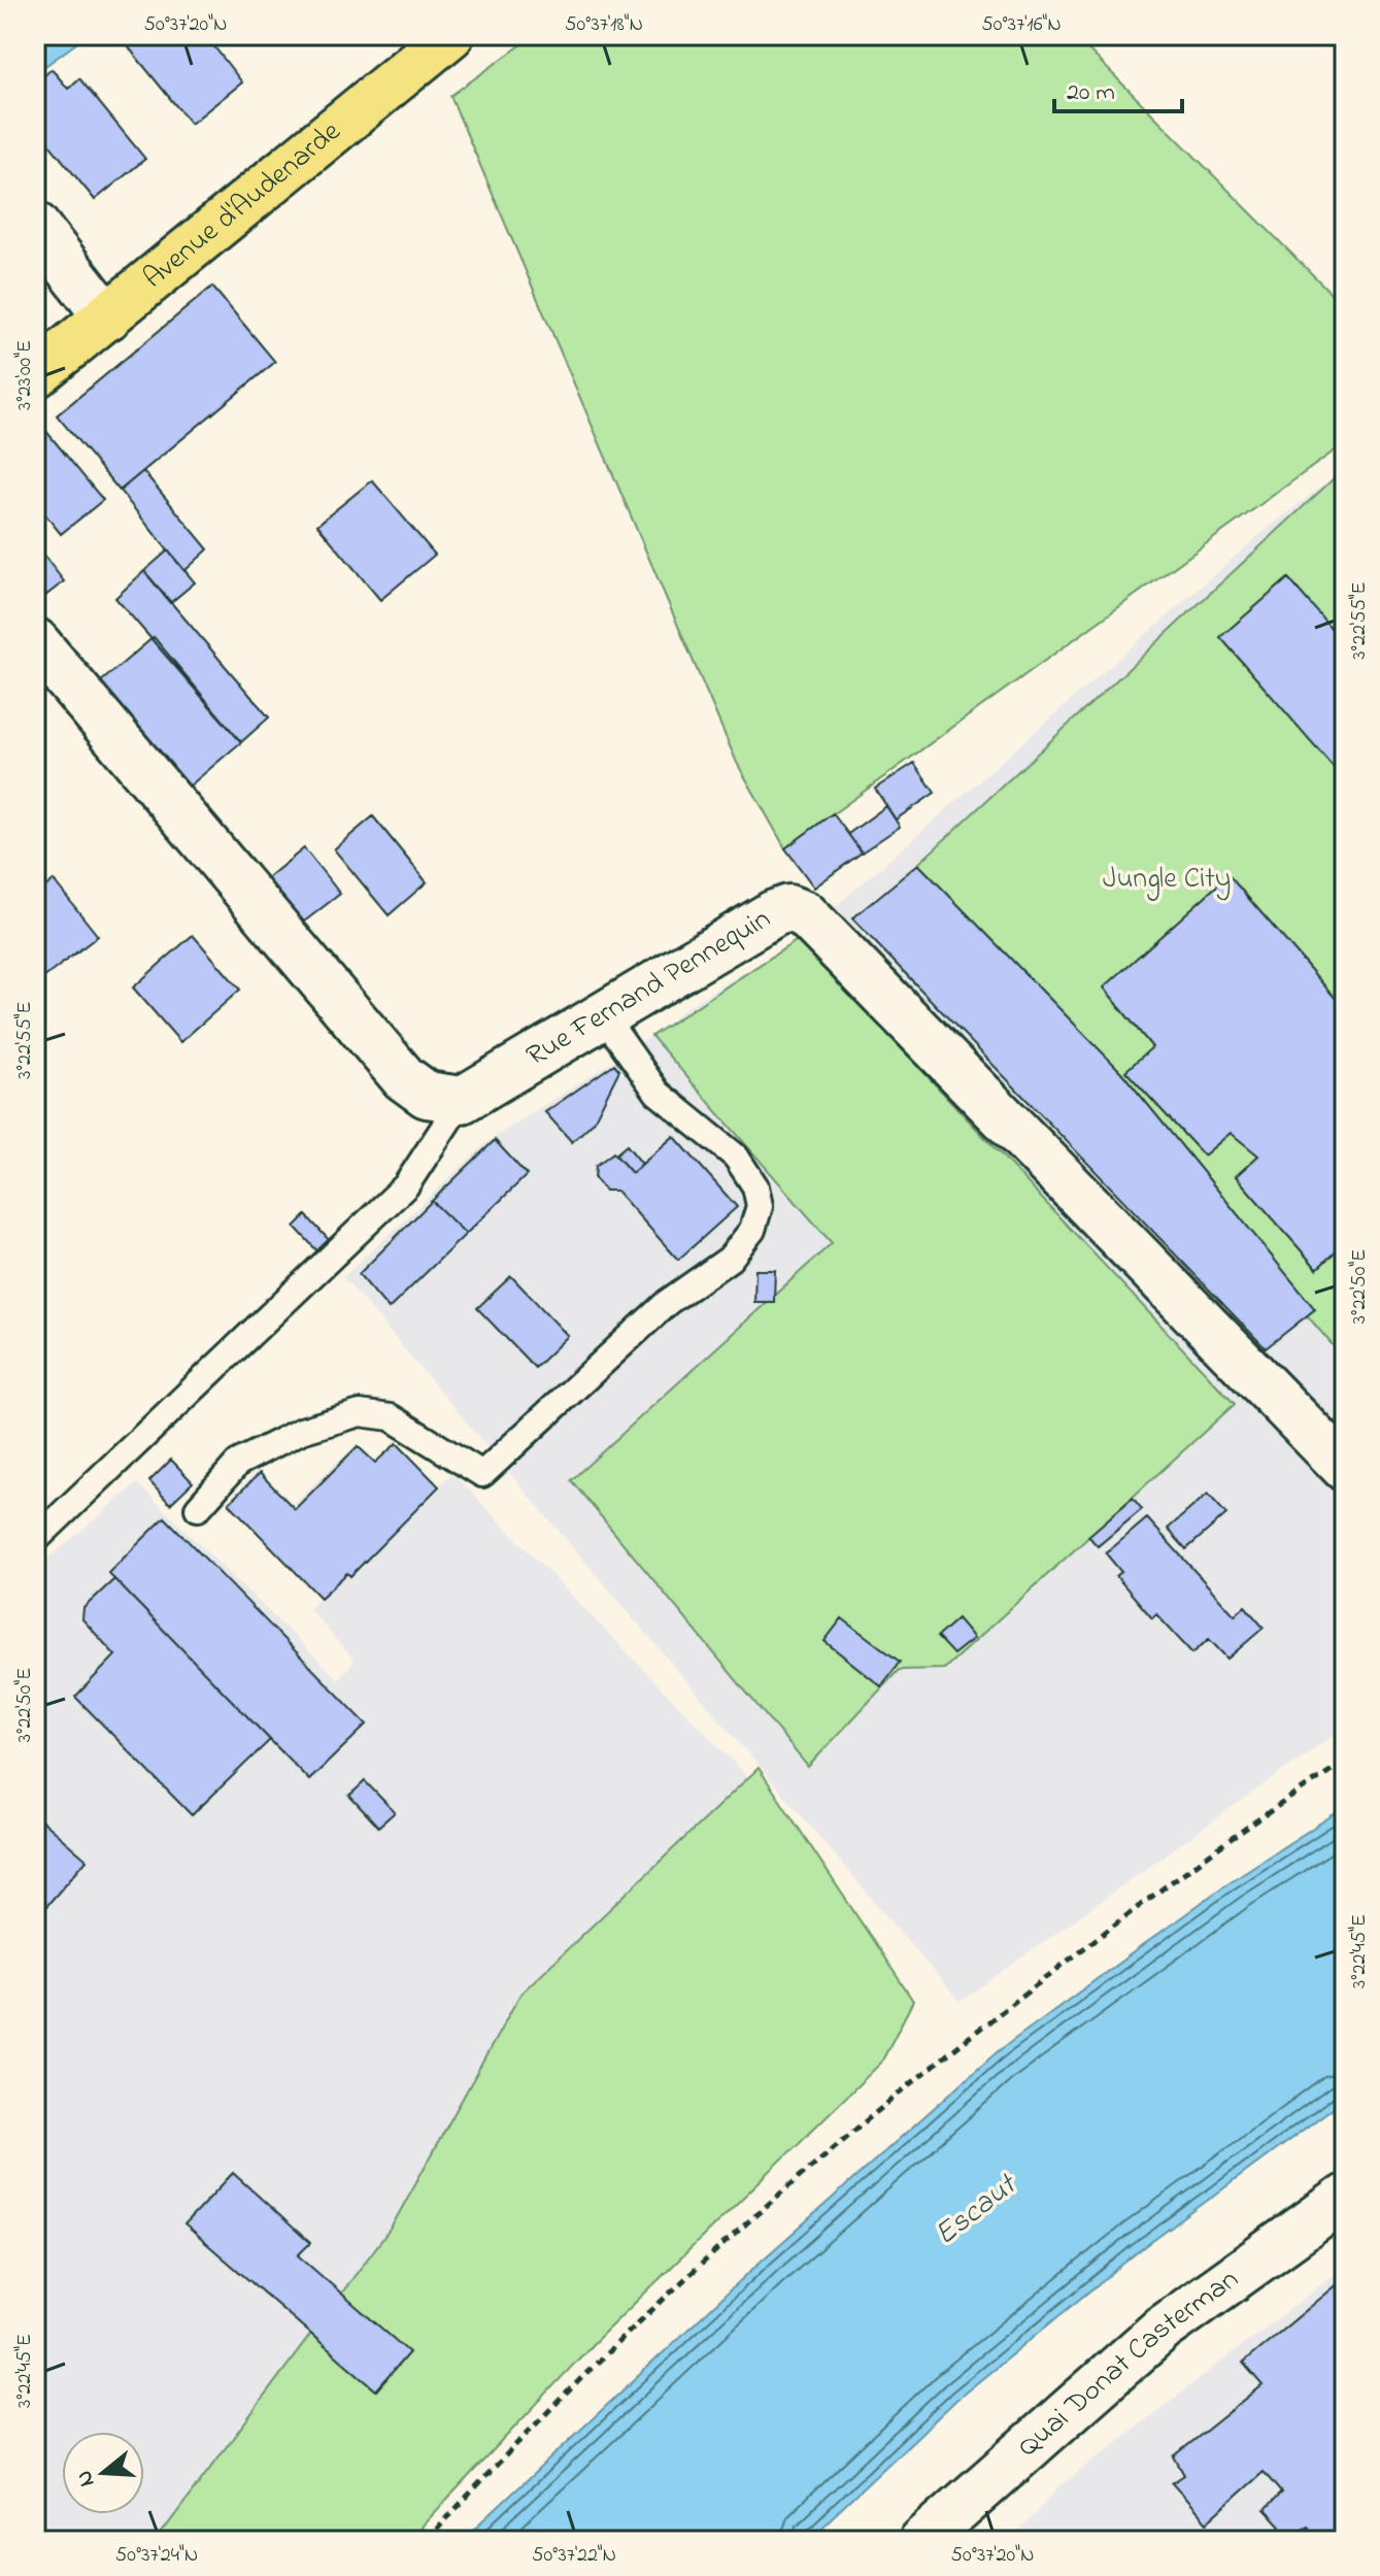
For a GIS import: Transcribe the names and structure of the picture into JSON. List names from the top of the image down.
{
  "streets": {
    "main road": ["Avenue d'Audenarde"],
    "street": ["Rue Fernand Pennequin", "Quai Donat Casterman"]
  },
  "water": ["Escaut"],
  "parks": ["Jungle City"],
  "scale_bar": "20 m",
  "north": "left",
  "coordinates": [
    "50°37'20\"N",
    "50°37'18\"N",
    "50°37'16\"N",
    "3°23'00\"E",
    "3°22'55\"E",
    "3°22'50\"E",
    "3°22'45\"E",
    "50°37'24\"N",
    "50°37'22\"N"
  ]
}
